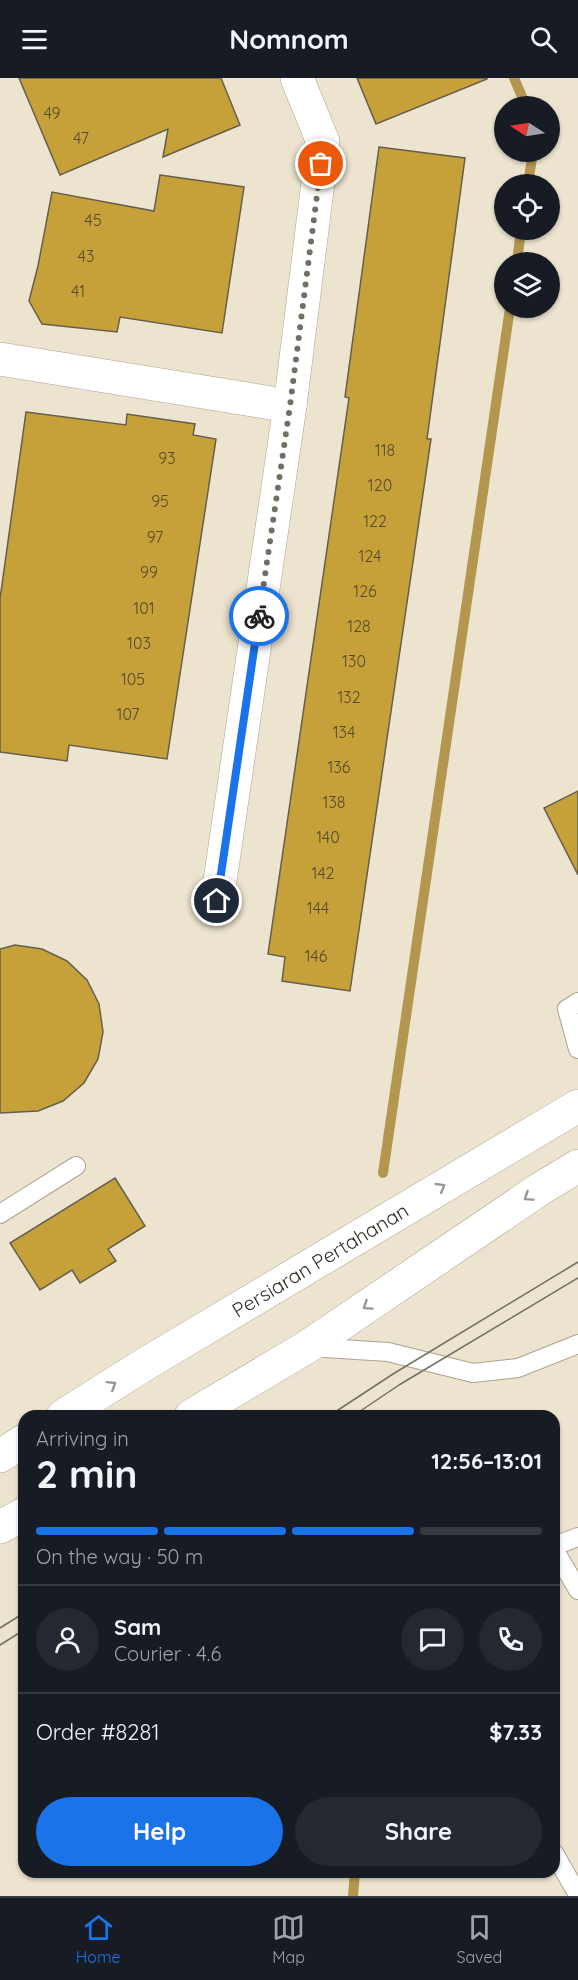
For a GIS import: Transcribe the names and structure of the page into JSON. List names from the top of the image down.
{
  "streets": {
    "street": ["Persiaran Pertahanan"]
  },
  "house_numbers": [
    "49",
    "47",
    "45",
    "43",
    "41",
    "118",
    "93",
    "120",
    "95",
    "122",
    "97",
    "124",
    "99",
    "126",
    "101",
    "128",
    "103",
    "130",
    "105",
    "132",
    "107",
    "134",
    "136",
    "138",
    "140",
    "142",
    "144",
    "146"
  ],
  "north": "left",
  "page": {
    "header": "Nomnom",
    "heading": ["2 min", "Arriving in", "12:56–13:01"],
    "panel": [
      "Sam",
      "Courier · 4.6",
      "Order #8281",
      "$7.33"
    ],
    "bar": "On the way · 50 m",
    "buttons": ["Help", "Share"],
    "tabs": ["Home", "Map", "Saved"]
  }
}
